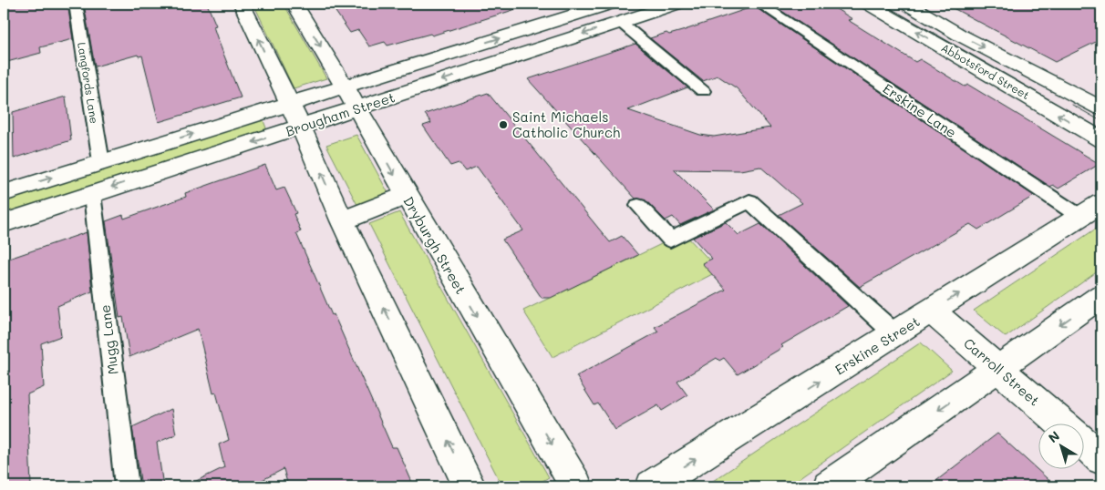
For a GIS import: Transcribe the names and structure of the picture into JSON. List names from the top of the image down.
{
  "streets": {
    "street": [
      "Abbotsford Street",
      "Brougham Street",
      "Dryburgh Street",
      "Erskine Street",
      "Carroll Street"
    ],
    "lane": ["Langfords Lane", "Erskine Lane", "Mugg Lane"]
  },
  "crossings": [
    ["Langfords Lane", "Brougham Street"],
    ["Erskine Lane", "Erskine Street"],
    ["Brougham Street", "Dryburgh Street"],
    ["Brougham Street", "Mugg Lane"],
    ["Erskine Street", "Carroll Street"]
  ],
  "places": ["Saint Michaels Catholic Church"],
  "north": "top left"
}
